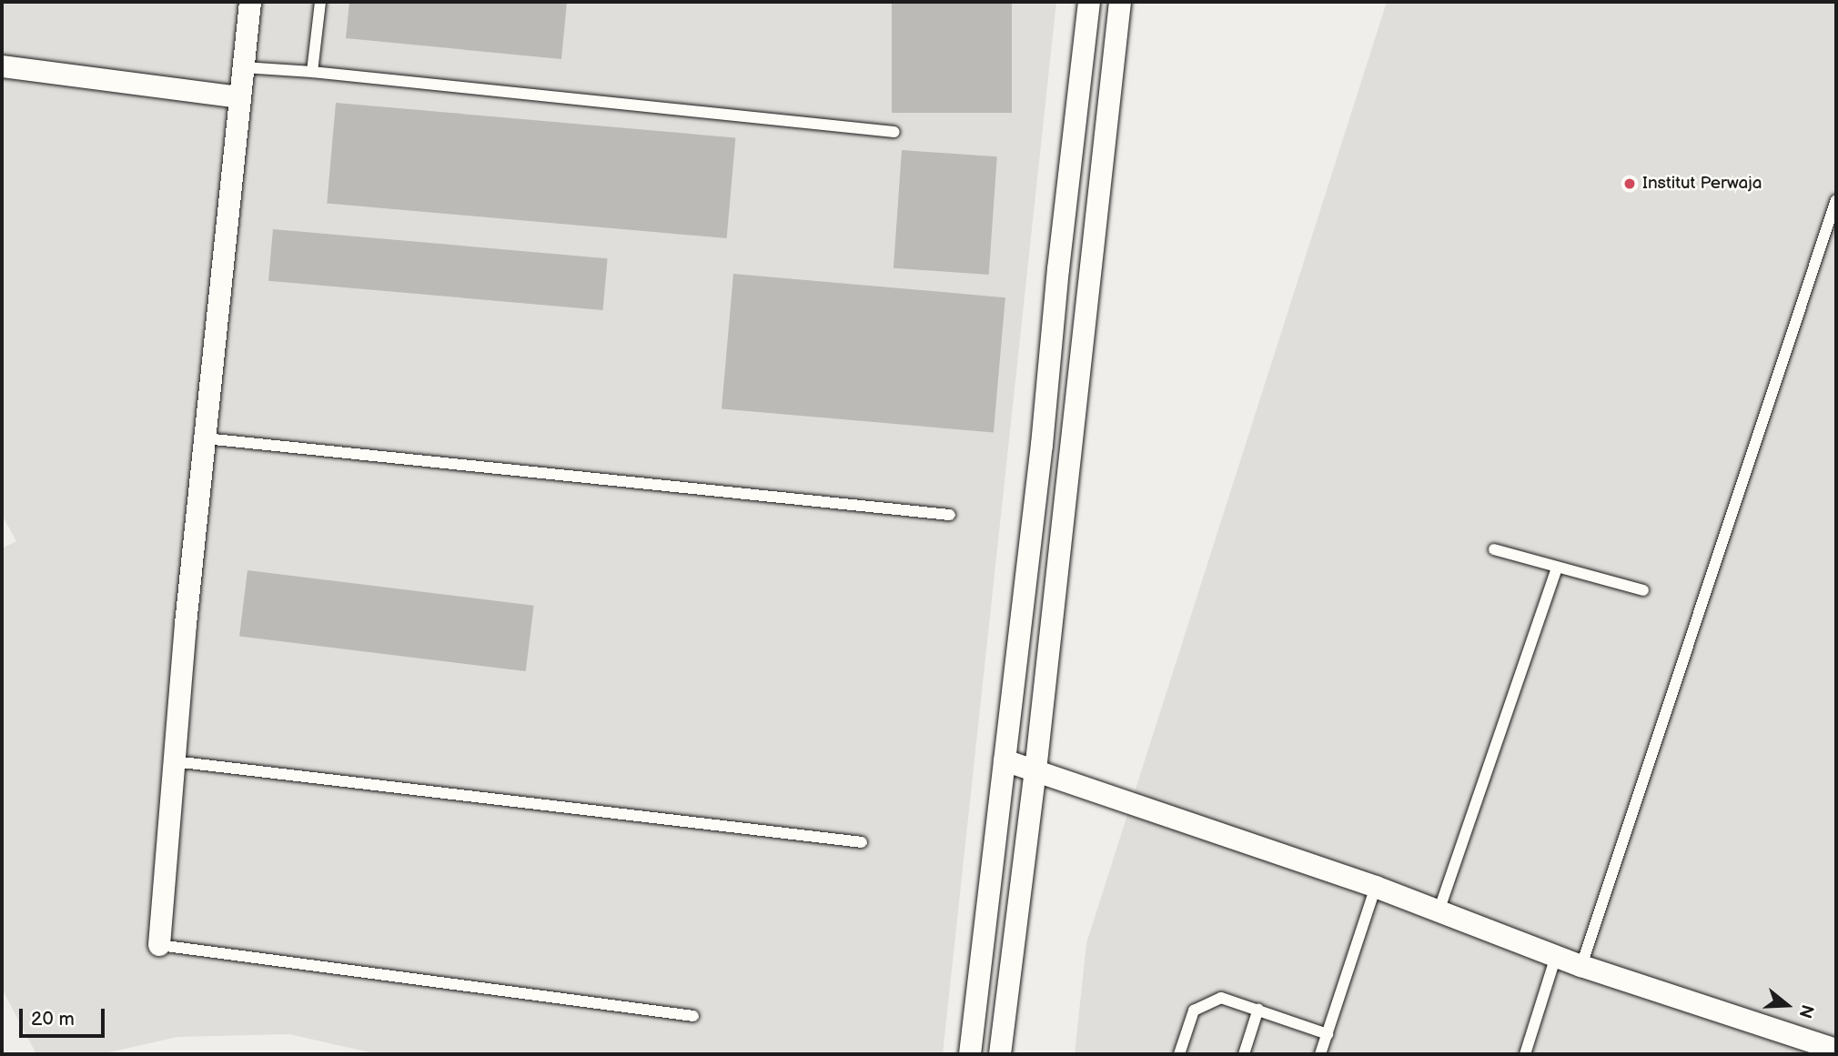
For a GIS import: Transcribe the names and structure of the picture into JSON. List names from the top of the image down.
{
  "places": ["Institut Perwaja"],
  "scale_bar": "20 m",
  "north": "right"
}
